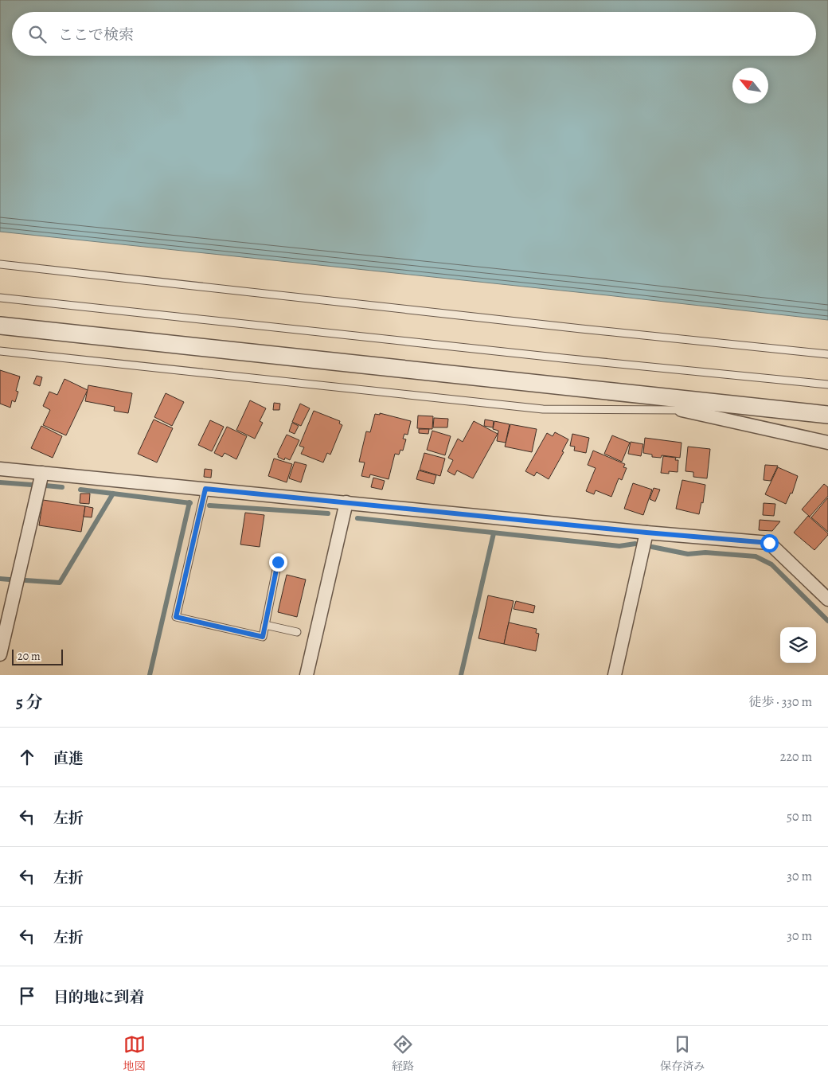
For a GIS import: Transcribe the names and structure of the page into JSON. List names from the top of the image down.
{
  "scale_bar": "20 m",
  "north": "top left",
  "page": {
    "search": "ここで検索",
    "scale": "20 m",
    "heading": ["5 分", "徒歩 · 330 m"],
    "list": [
      ["直進", "220 m"],
      ["左折", "50 m"],
      ["左折", "30 m"],
      ["左折", "30 m"],
      "目的地に到着"
    ],
    "nav": ["地図", "経路", "保存済み"]
  }
}
